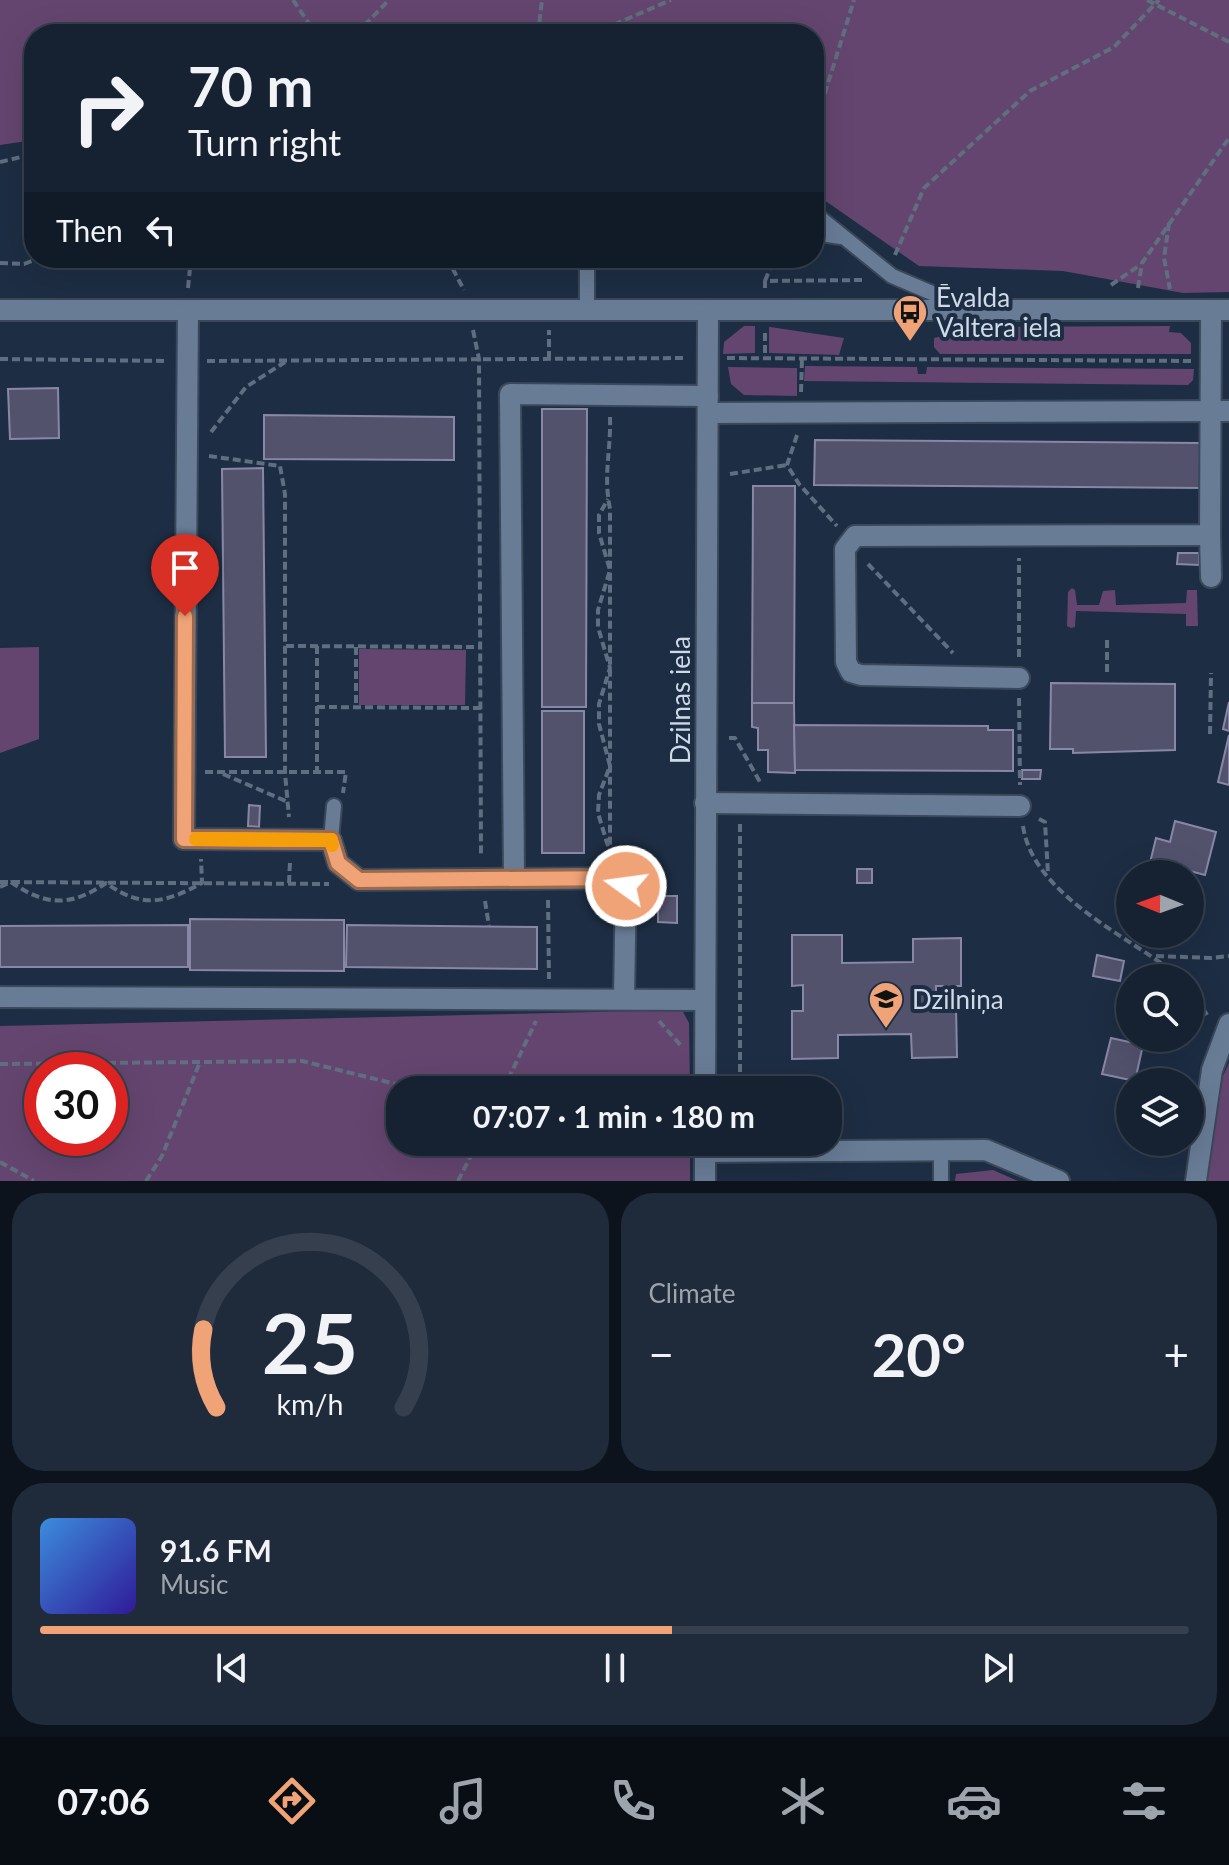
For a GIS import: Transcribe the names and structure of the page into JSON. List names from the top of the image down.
{
  "streets": {
    "street": ["Dzilnas iela"]
  },
  "places": {
    "bus stop": ["Ēvalda Valtera iela"],
    "school or university": ["Dzilniņa"]
  },
  "north": "left",
  "page": {
    "turn": ["70 m", "Turn right"],
    "then": "Then",
    "limit": "30",
    "trip": "07:07 · 1 min · 180 m",
    "tile": "Climate",
    "heat": ["−", "20°", "+"],
    "song": ["91.6 FM", "Music"],
    "tabs": "07:06",
    "gauge": ["25", "km/h"]
  }
}
